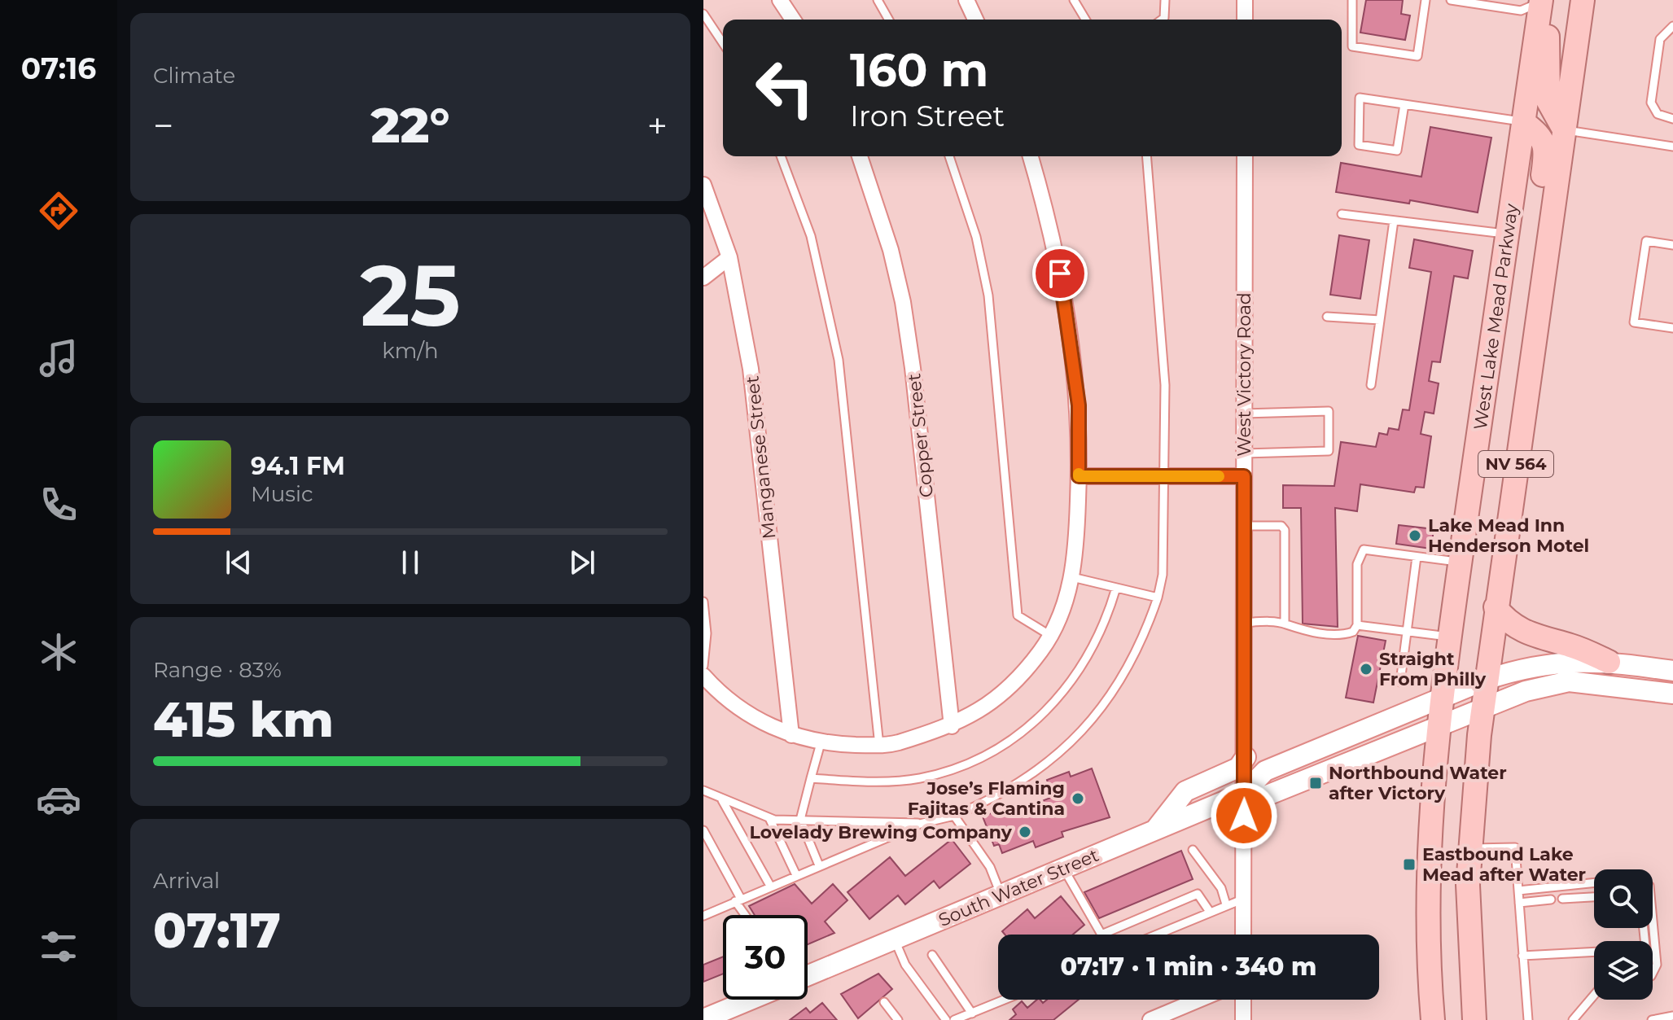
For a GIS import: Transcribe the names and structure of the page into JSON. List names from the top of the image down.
{
  "streets": {
    "main road": ["West Lake Mead Parkway", "NV 564", "South Water Street"],
    "street": ["West Victory Road", "Copper Street", "Manganese Street"]
  },
  "crossings": [
    ["West Lake Mead Parkway", "NV 564"],
    ["West Lake Mead Parkway", "South Water Street"],
    ["West Victory Road", "South Water Street"],
    ["NV 564", "South Water Street"]
  ],
  "places": {
    "other": [
      "Lake Mead Inn Henderson Motel",
      "Straight From Philly",
      "Jose’s Flaming Fajitas & Cantina",
      "Lovelady Brewing Company"
    ],
    "transit": ["Northbound Water after Victory", "Eastbound Lake Mead after Water"]
  },
  "page": {
    "tabs": "07:16",
    "tile": [
      "Climate",
      ["25", "km/h"],
      ["Range · 83%", "415 km"],
      ["Arrival", "07:17"]
    ],
    "turn": ["160 m", "Iron Street"],
    "heat": ["−", "22°", "+"],
    "song": ["94.1 FM", "Music"],
    "limit": "30",
    "trip": "07:17 · 1 min · 340 m"
  }
}
